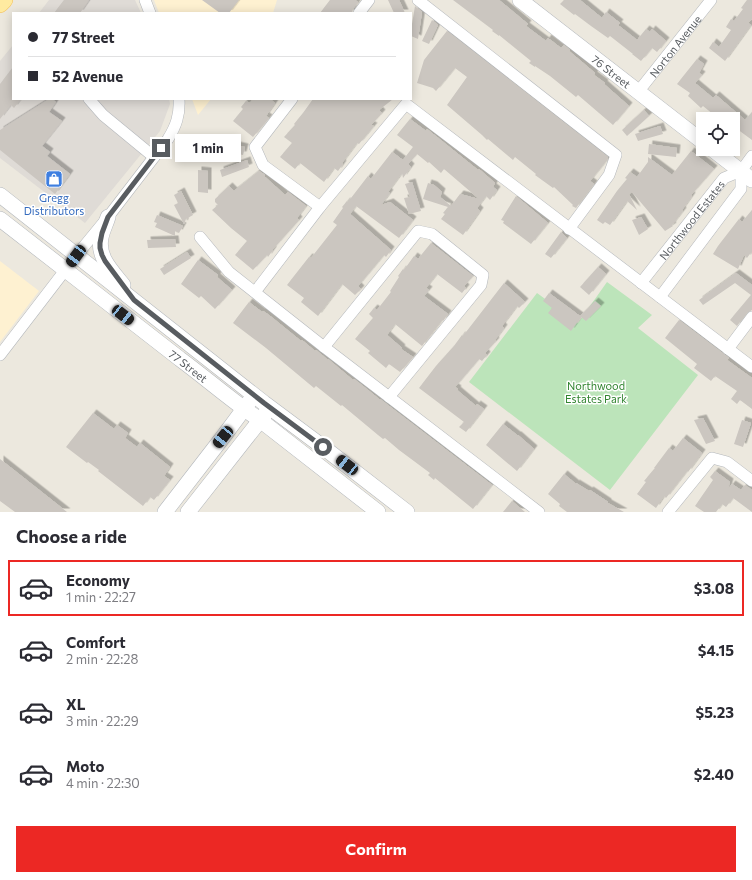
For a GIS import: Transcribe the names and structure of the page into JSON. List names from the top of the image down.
{
  "streets": {
    "main road": ["76 Street", "77 Street"],
    "street": ["Norton Avenue", "Northwood Estates"]
  },
  "crossings": [
    ["Norton Avenue", "76 Street"]
  ],
  "parks": ["Northwood Estates Park"],
  "places": {
    "shop": ["Gregg Distributors"]
  },
  "page": {
    "banner": ["77 Street", "52 Avenue"],
    "bubble": "1 min",
    "heading": "Choose a ride",
    "list": [
      {
        "name": "Economy",
        "note": "1 min · 22:27",
        "value": "$3.08"
      },
      {
        "name": "Comfort",
        "note": "2 min · 22:28",
        "value": "$4.15"
      },
      {
        "name": "XL",
        "note": "3 min · 22:29",
        "value": "$5.23"
      },
      {
        "name": "Moto",
        "note": "4 min · 22:30",
        "value": "$2.40"
      }
    ],
    "buttons": "Confirm"
  }
}
